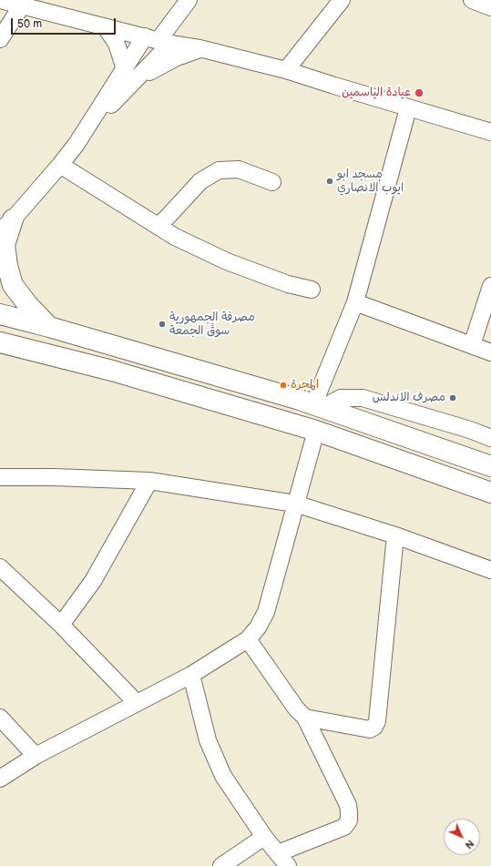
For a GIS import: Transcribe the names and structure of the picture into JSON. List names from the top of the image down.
{
  "places": [
    "عيادة الياسمين",
    "مسجد ابو ايوب الانصاري",
    "مصرفة الجمهورية سوقً الجمعة",
    "المجرة",
    "مصرف الاندلس"
  ],
  "scale_bar": "50 m",
  "north": "bottom right"
}
